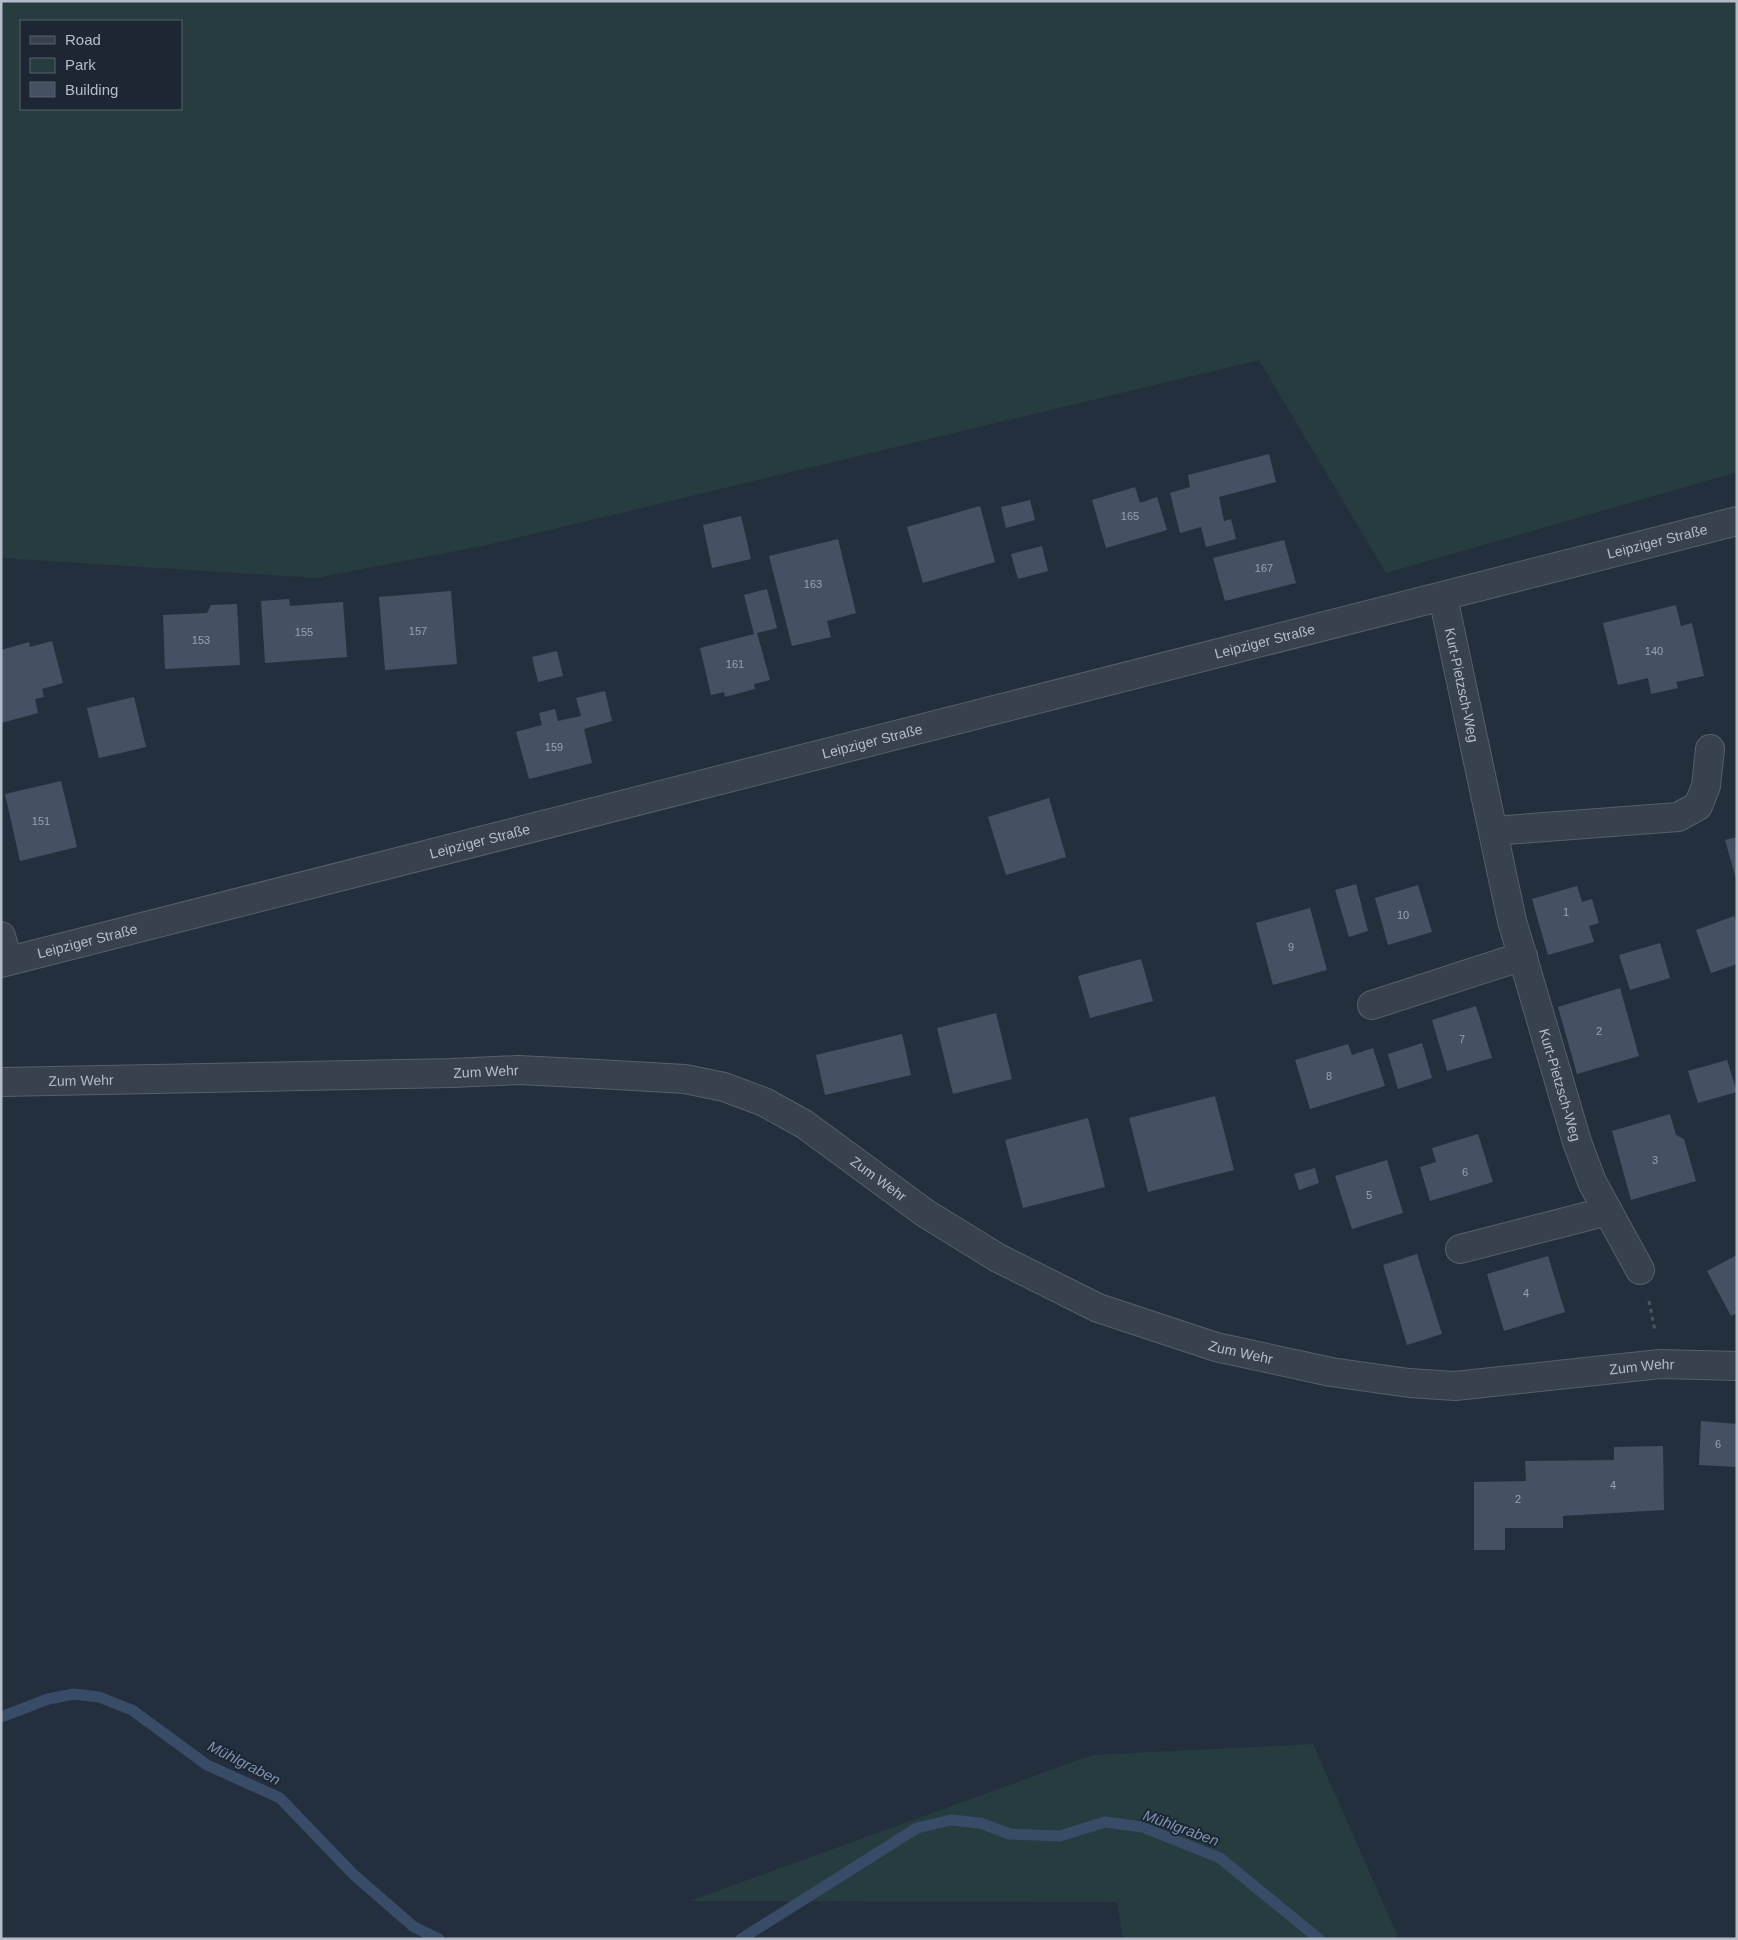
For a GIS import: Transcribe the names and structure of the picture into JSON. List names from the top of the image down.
{
  "streets": {
    "street": ["Leipziger Straße", "Kurt-Pietzsch-Weg", "Zum Wehr"]
  },
  "crossings": [
    ["Leipziger Straße", "Kurt-Pietzsch-Weg"]
  ],
  "water": ["Mühlgraben"],
  "house_numbers": [
    "165",
    "167",
    "163",
    "157",
    "155",
    "153",
    "140",
    "161",
    "159",
    "151",
    "1",
    "10",
    "9",
    "2",
    "7",
    "8",
    "3",
    "6",
    "5",
    "4",
    "6",
    "4",
    "2"
  ],
  "legend": ["Road", "Park", "Building"]
}
